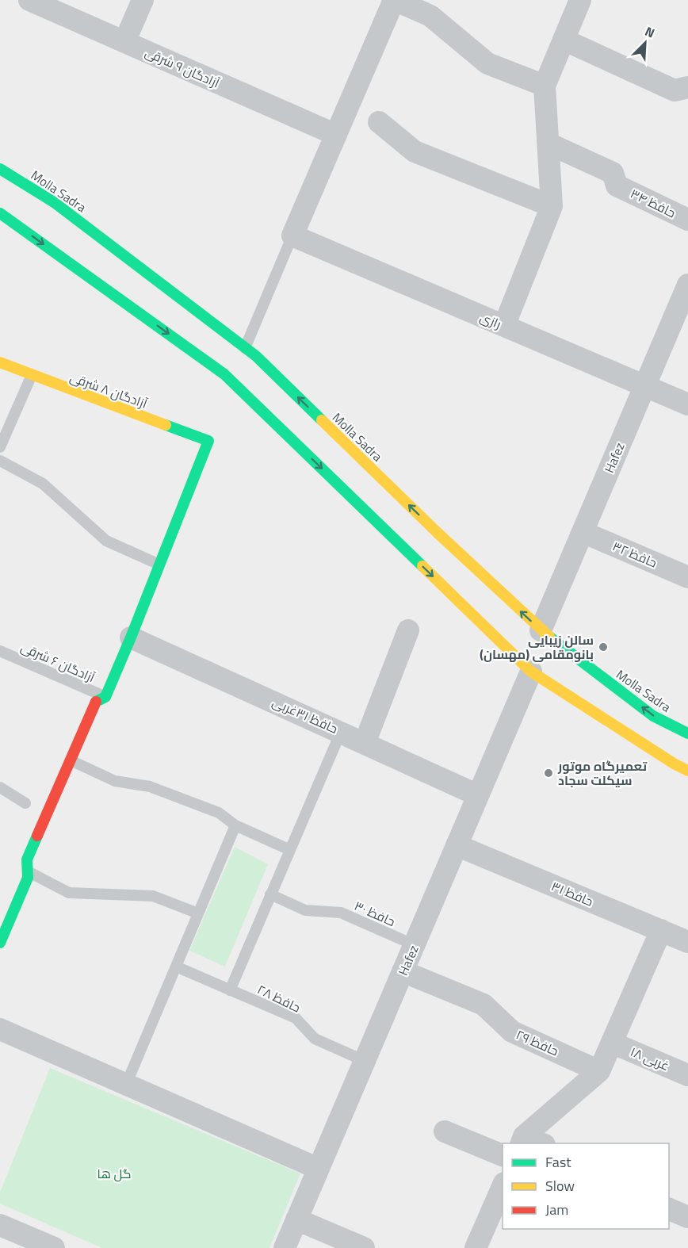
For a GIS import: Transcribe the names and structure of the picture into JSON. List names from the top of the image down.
{
  "streets": {
    "main road": ["Molla Sadra", "آزادگان ۸ شرقی"],
    "street": [
      "آزادگان ۹ شرقی",
      "حافظ ۳۴",
      "رازی",
      "Hafez",
      "حافظ ۳۲",
      "حافظ ۳۱غربی",
      "حافظ ۳۱",
      "حافظ ۲۹",
      "۱۸ غربی"
    ],
    "lane": ["آزادگان ۶ شرقی", "حافظ ۳۰", "حافظ ۲۸"]
  },
  "crossings": [
    ["Molla Sadra", "Hafez"],
    ["رازی", "Hafez"],
    ["Hafez", "حافظ ۳۲"],
    ["Hafez", "حافظ ۳۱غربی"],
    ["Hafez", "حافظ ۳۱"],
    ["Hafez", "حافظ ۳۰"],
    ["Hafez", "حافظ ۲۸"],
    ["Hafez", "حافظ ۲۹"]
  ],
  "parks": ["گل ها"],
  "places": ["سالن زیبایی بانومقامی (مهسان)", "تعمیرگاه موتور سیکلت سجاد"],
  "legend": ["Fast", "Slow", "Jam"],
  "north": "top right"
}
